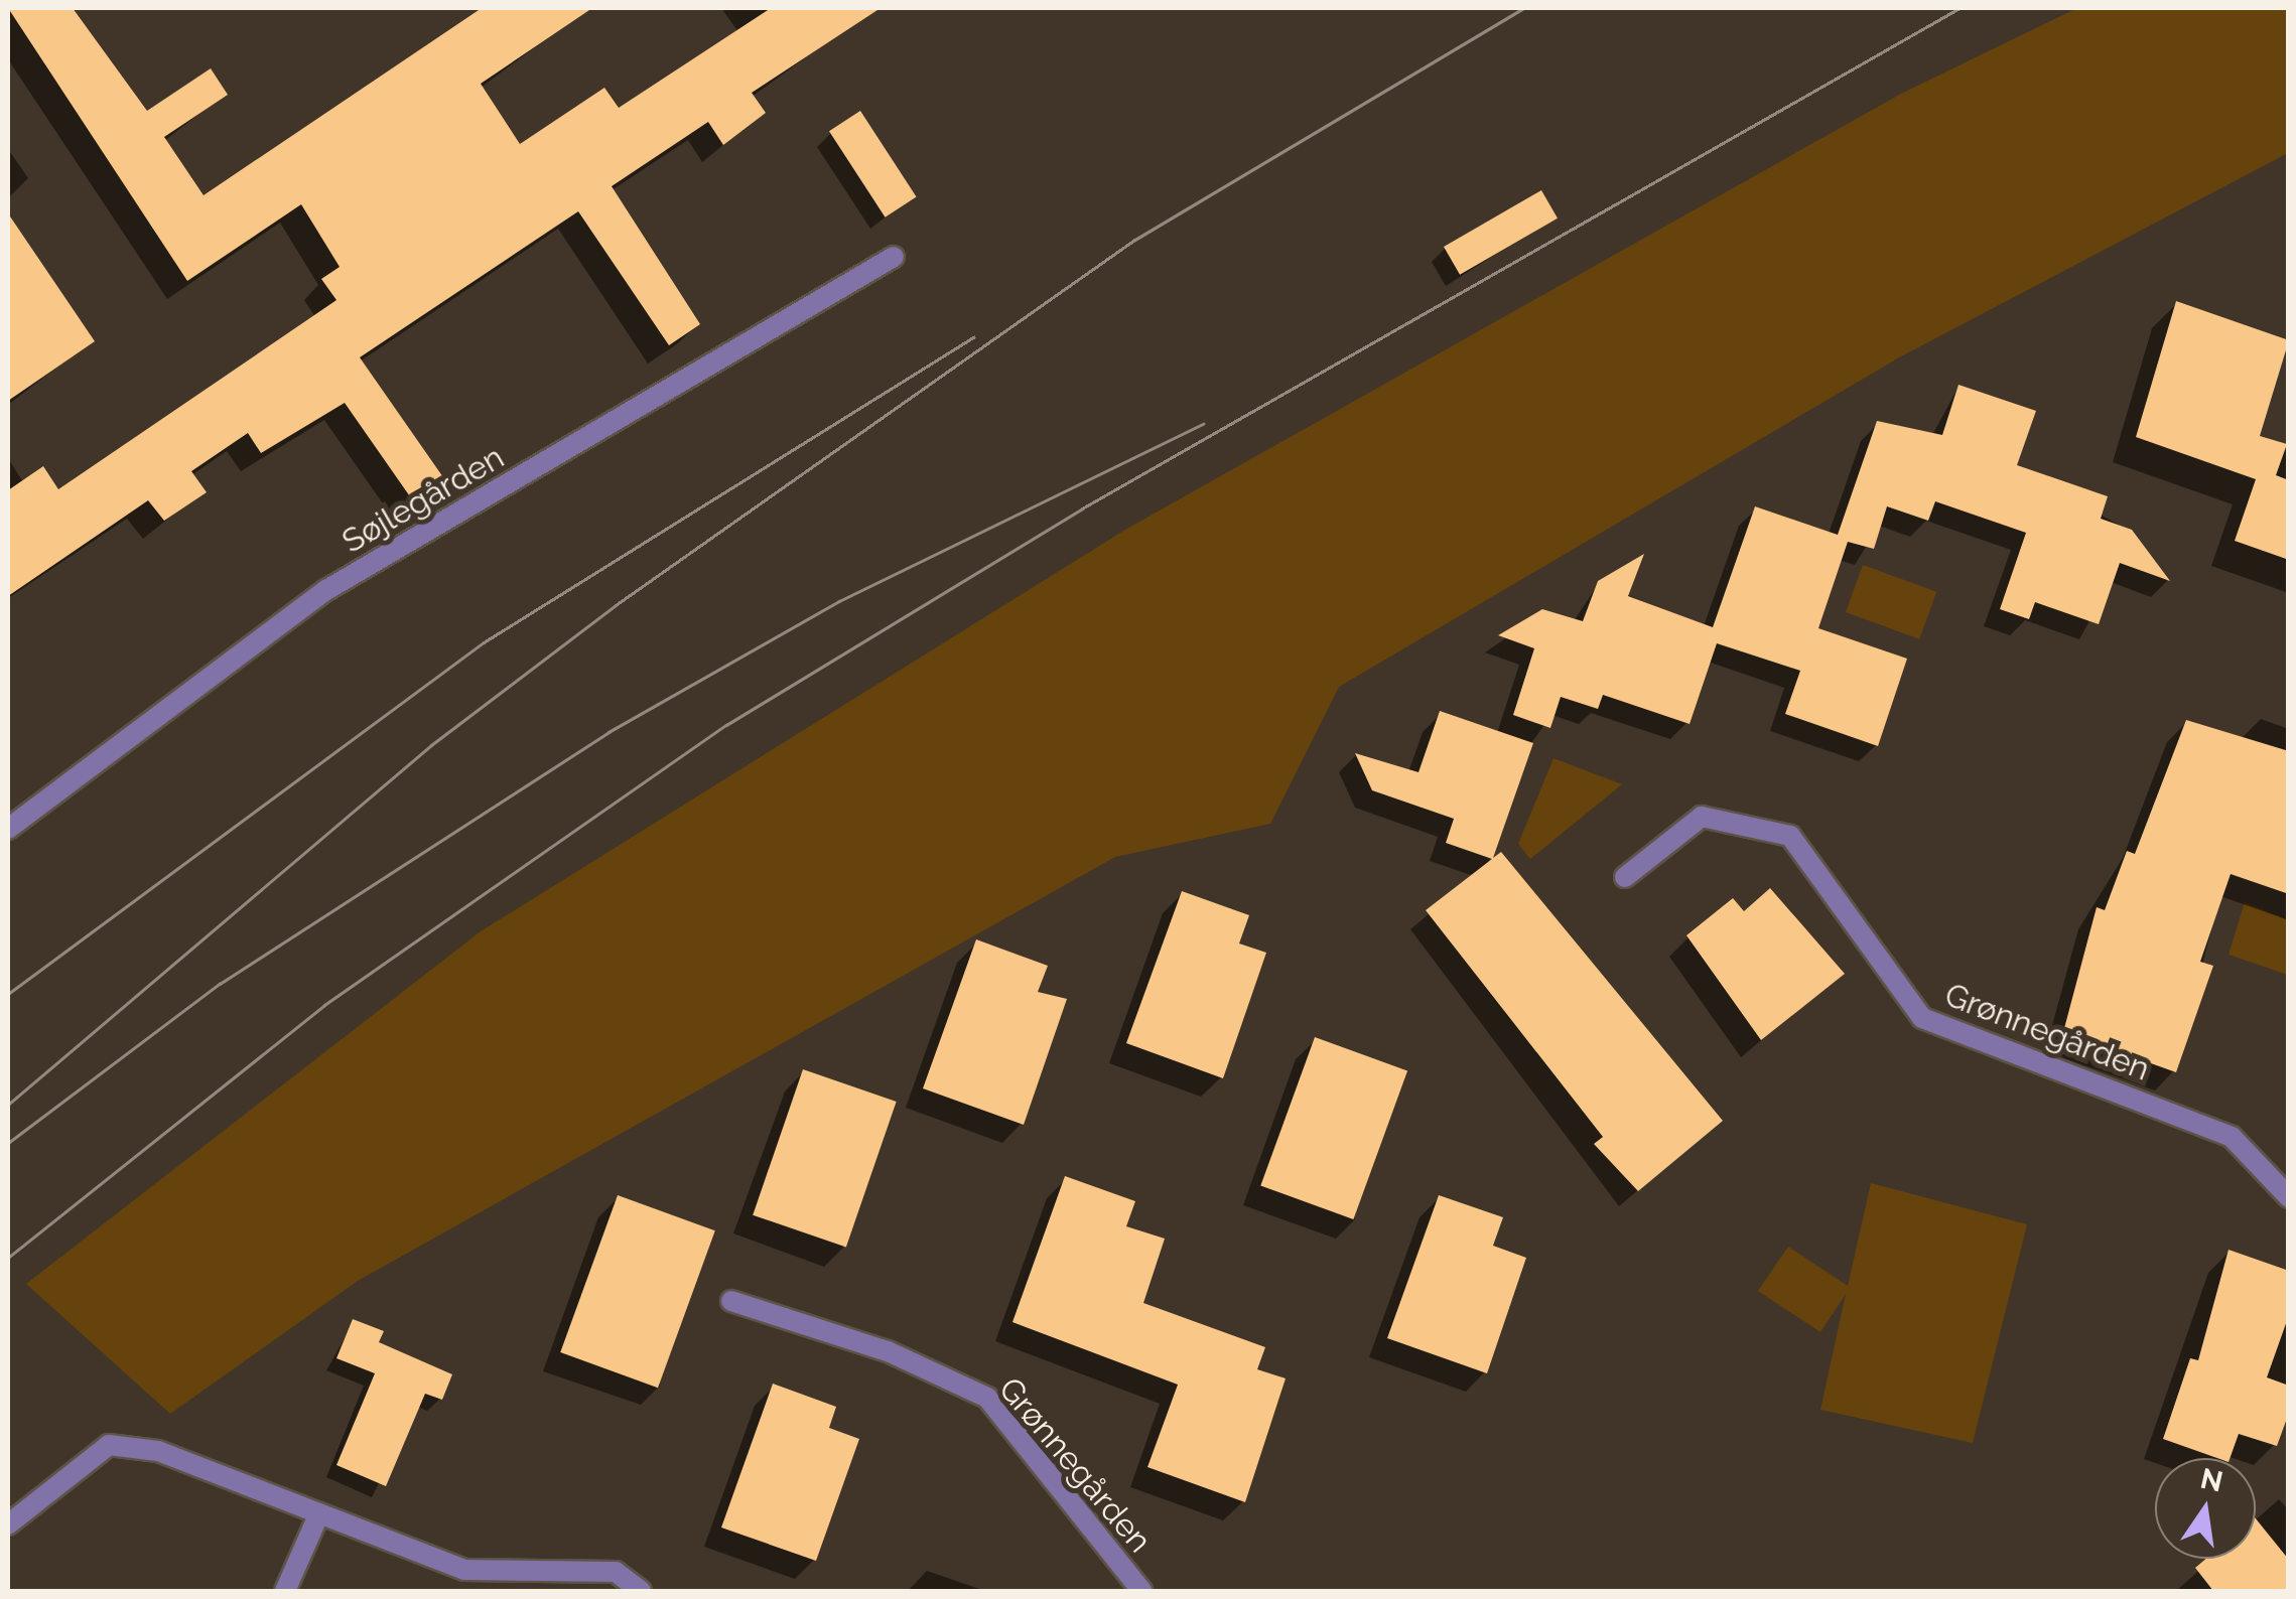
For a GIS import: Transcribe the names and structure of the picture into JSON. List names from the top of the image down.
{
  "streets": {
    "street": ["Søjlegården", "Grønnegården"]
  },
  "north": "top"
}
